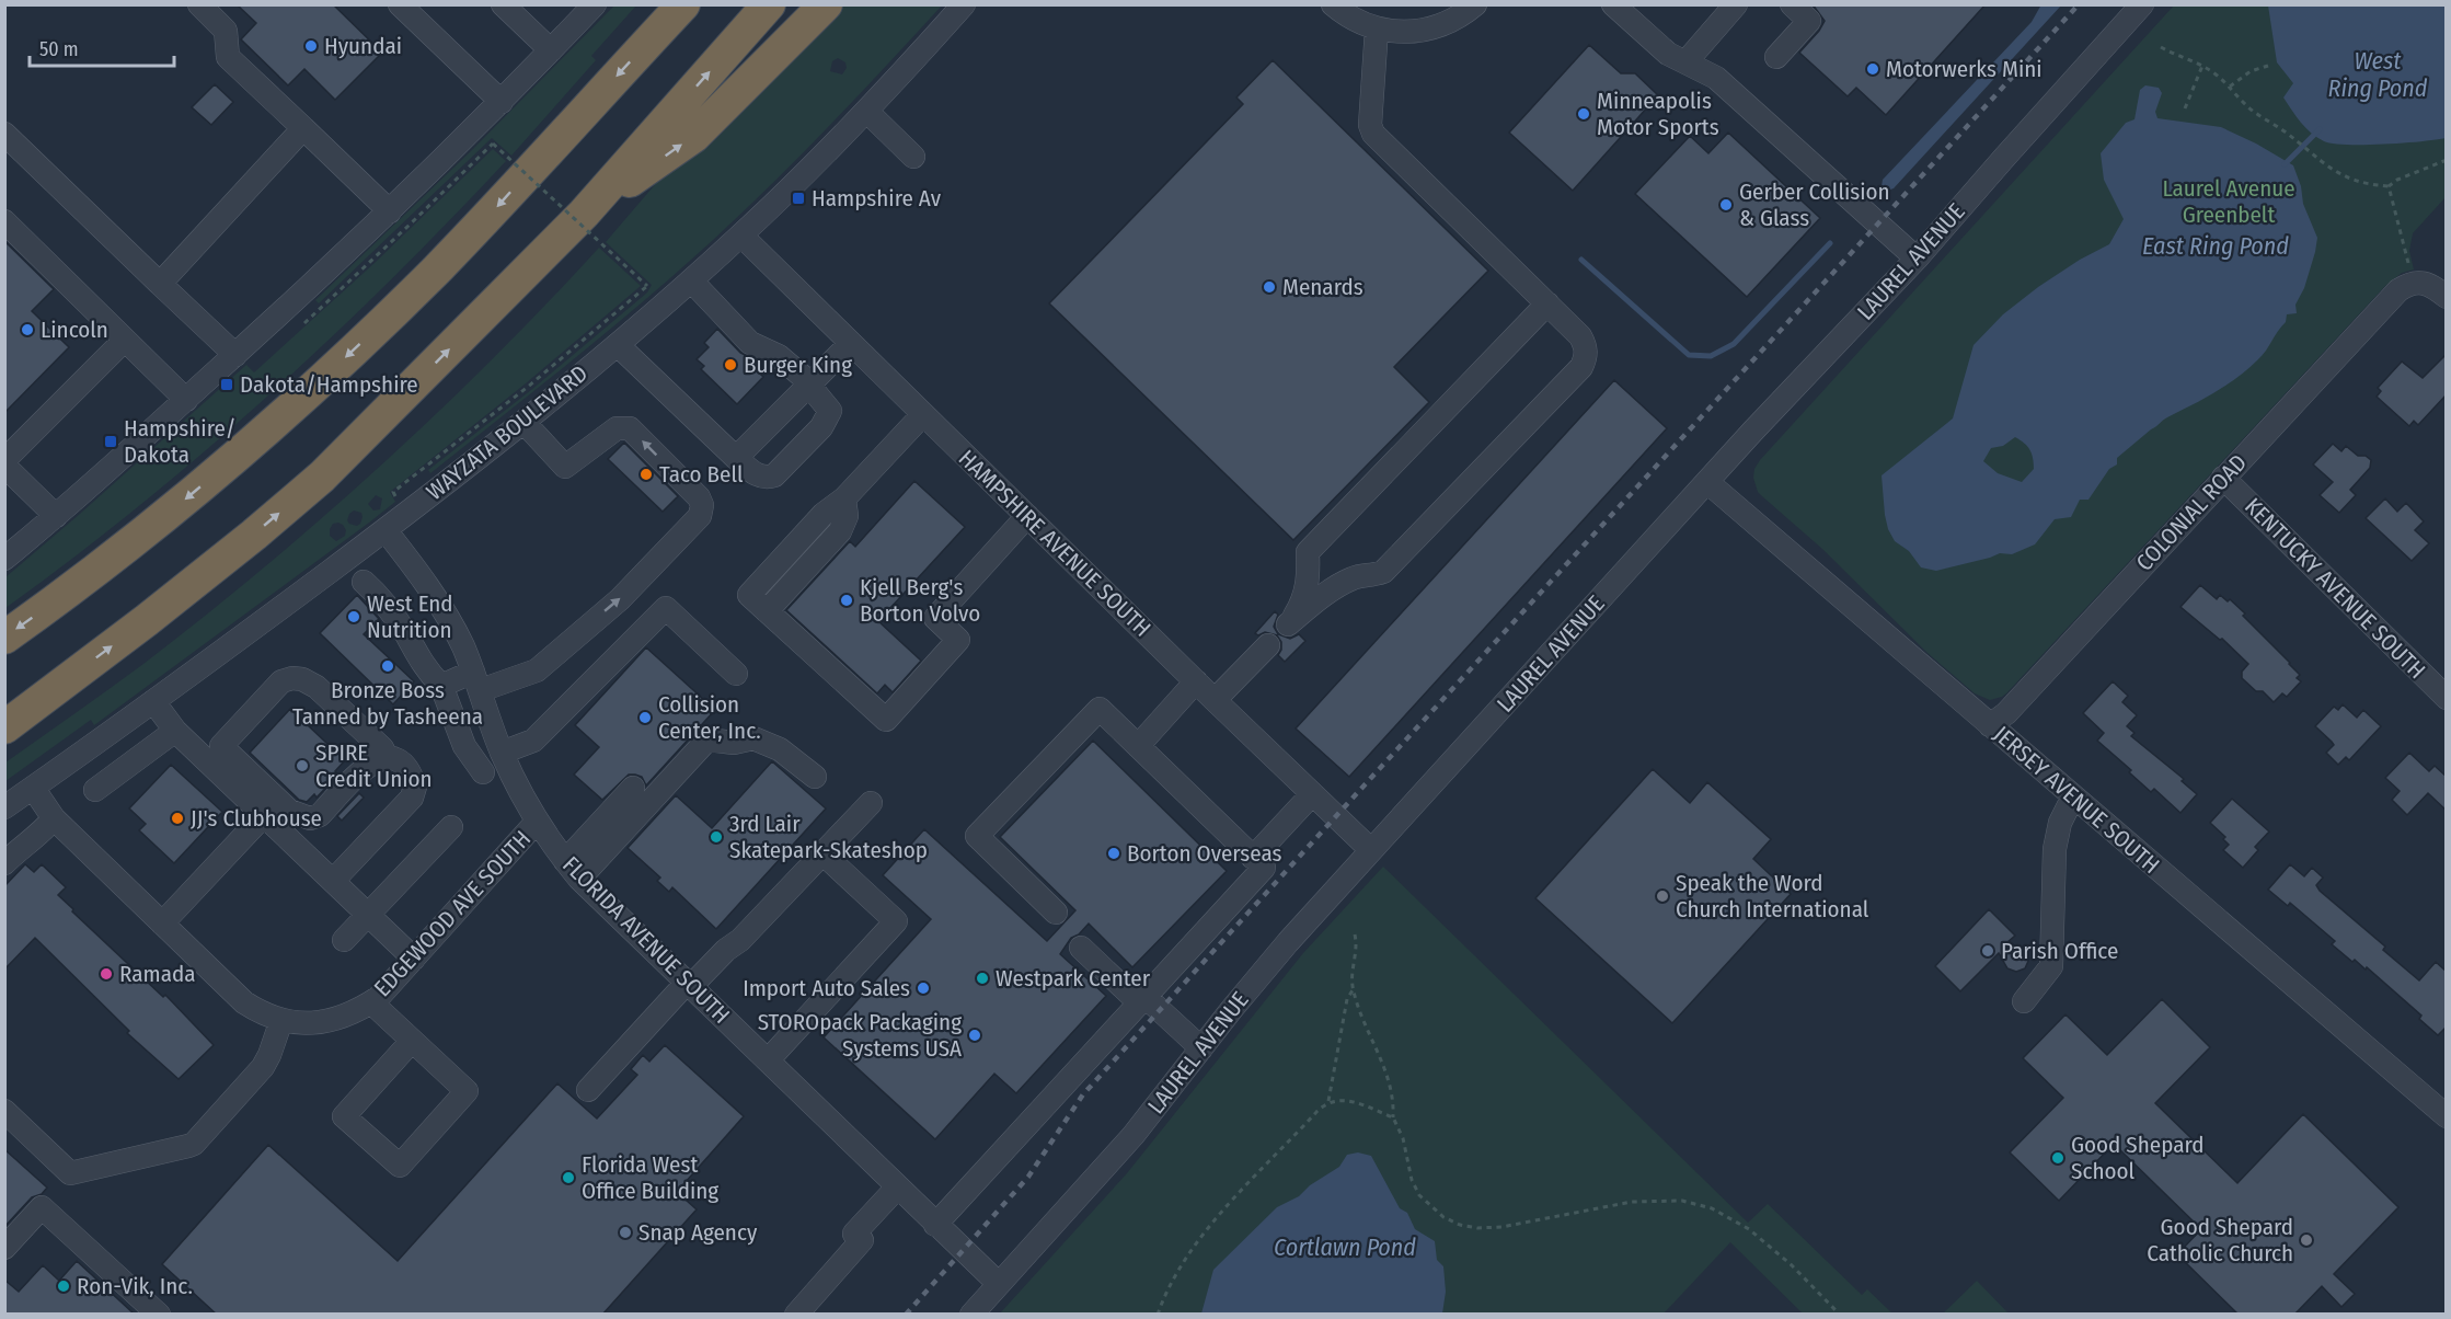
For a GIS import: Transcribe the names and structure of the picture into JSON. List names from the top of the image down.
{
  "streets": {
    "street": [
      "LAUREL AVENUE",
      "WAYZATA BOULEVARD",
      "COLONIAL ROAD",
      "HAMPSHIRE AVENUE SOUTH",
      "KENTUCKY AVENUE SOUTH",
      "JERSEY AVENUE SOUTH",
      "EDGEWOOD AVE SOUTH",
      "FLORIDA AVENUE SOUTH"
    ]
  },
  "crossings": [
    ["LAUREL AVENUE", "HAMPSHIRE AVENUE SOUTH"],
    ["LAUREL AVENUE", "JERSEY AVENUE SOUTH"],
    ["LAUREL AVENUE", "FLORIDA AVENUE SOUTH"],
    ["WAYZATA BOULEVARD", "HAMPSHIRE AVENUE SOUTH"],
    ["WAYZATA BOULEVARD", "EDGEWOOD AVE SOUTH"],
    ["WAYZATA BOULEVARD", "FLORIDA AVENUE SOUTH"],
    ["COLONIAL ROAD", "KENTUCKY AVENUE SOUTH"],
    ["COLONIAL ROAD", "JERSEY AVENUE SOUTH"],
    ["EDGEWOOD AVE SOUTH", "FLORIDA AVENUE SOUTH"]
  ],
  "water": ["West Ring Pond", "East Ring Pond", "Cortlawn Pond"],
  "parks": ["Laurel Avenue Greenbelt"],
  "places": {
    "other": [
      "Hyundai",
      "Motorwerks Mini",
      "Minneapolis Motor Sports",
      "Gerber Collision & Glass",
      "Menards",
      "Lincoln",
      "Burger King",
      "Taco Bell",
      "Kjell Berg's Borton Volvo",
      "West End Nutrition",
      "Bronze Boss Tanned by Tasheena",
      "Collision Center, Inc.",
      "SPIRE Credit Union",
      "JJ's Clubhouse",
      "3rd Lair Skatepark-Skateshop",
      "Borton Overseas",
      "Speak the Word Church International",
      "Parish Office",
      "Ramada",
      "Westpark Center",
      "Import Auto Sales",
      "STOROpack Packaging Systems USA",
      "Good Shepard School",
      "Florida West Office Building",
      "Snap Agency",
      "Good Shepard Catholic Church",
      "Ron-Vik, Inc."
    ],
    "transit": ["Hampshire Av", "Dakota/Hampshire", "Hampshire/ Dakota"]
  },
  "scale_bar": "50 m"
}
